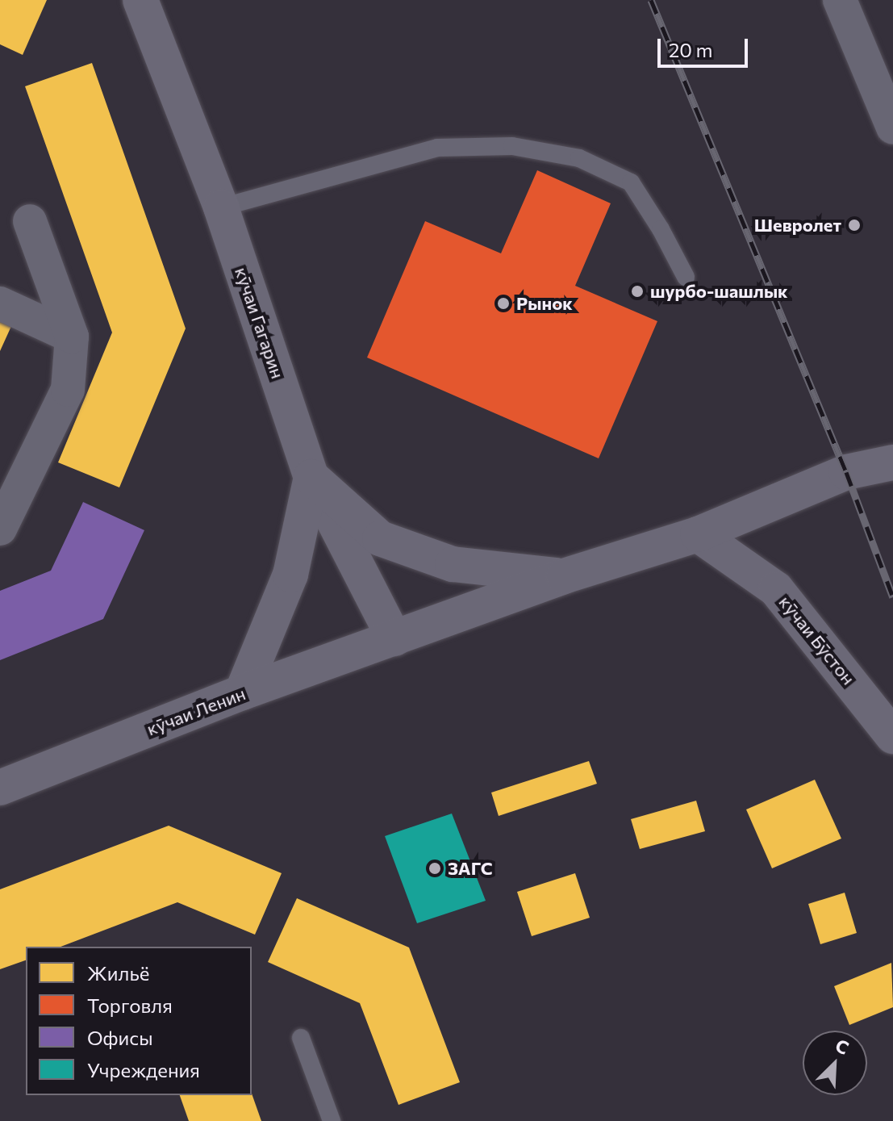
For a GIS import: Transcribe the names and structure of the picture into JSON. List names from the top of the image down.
{
  "streets": {
    "main road": ["кӯчаи Гагарин", "кӯчаи Бӯстон", "кӯчаи Ленин"]
  },
  "crossings": [
    ["кӯчаи Гагарин", "кӯчаи Ленин"],
    ["кӯчаи Бӯстон", "кӯчаи Ленин"]
  ],
  "places": [
    "Шевролет",
    "шурбо-шашлык",
    "Рынок",
    "ЗАГС"
  ],
  "legend": [
    "Жильё",
    "Торговля",
    "Офисы",
    "Учреждения"
  ],
  "scale_bar": "20 m",
  "north": "top right"
}
